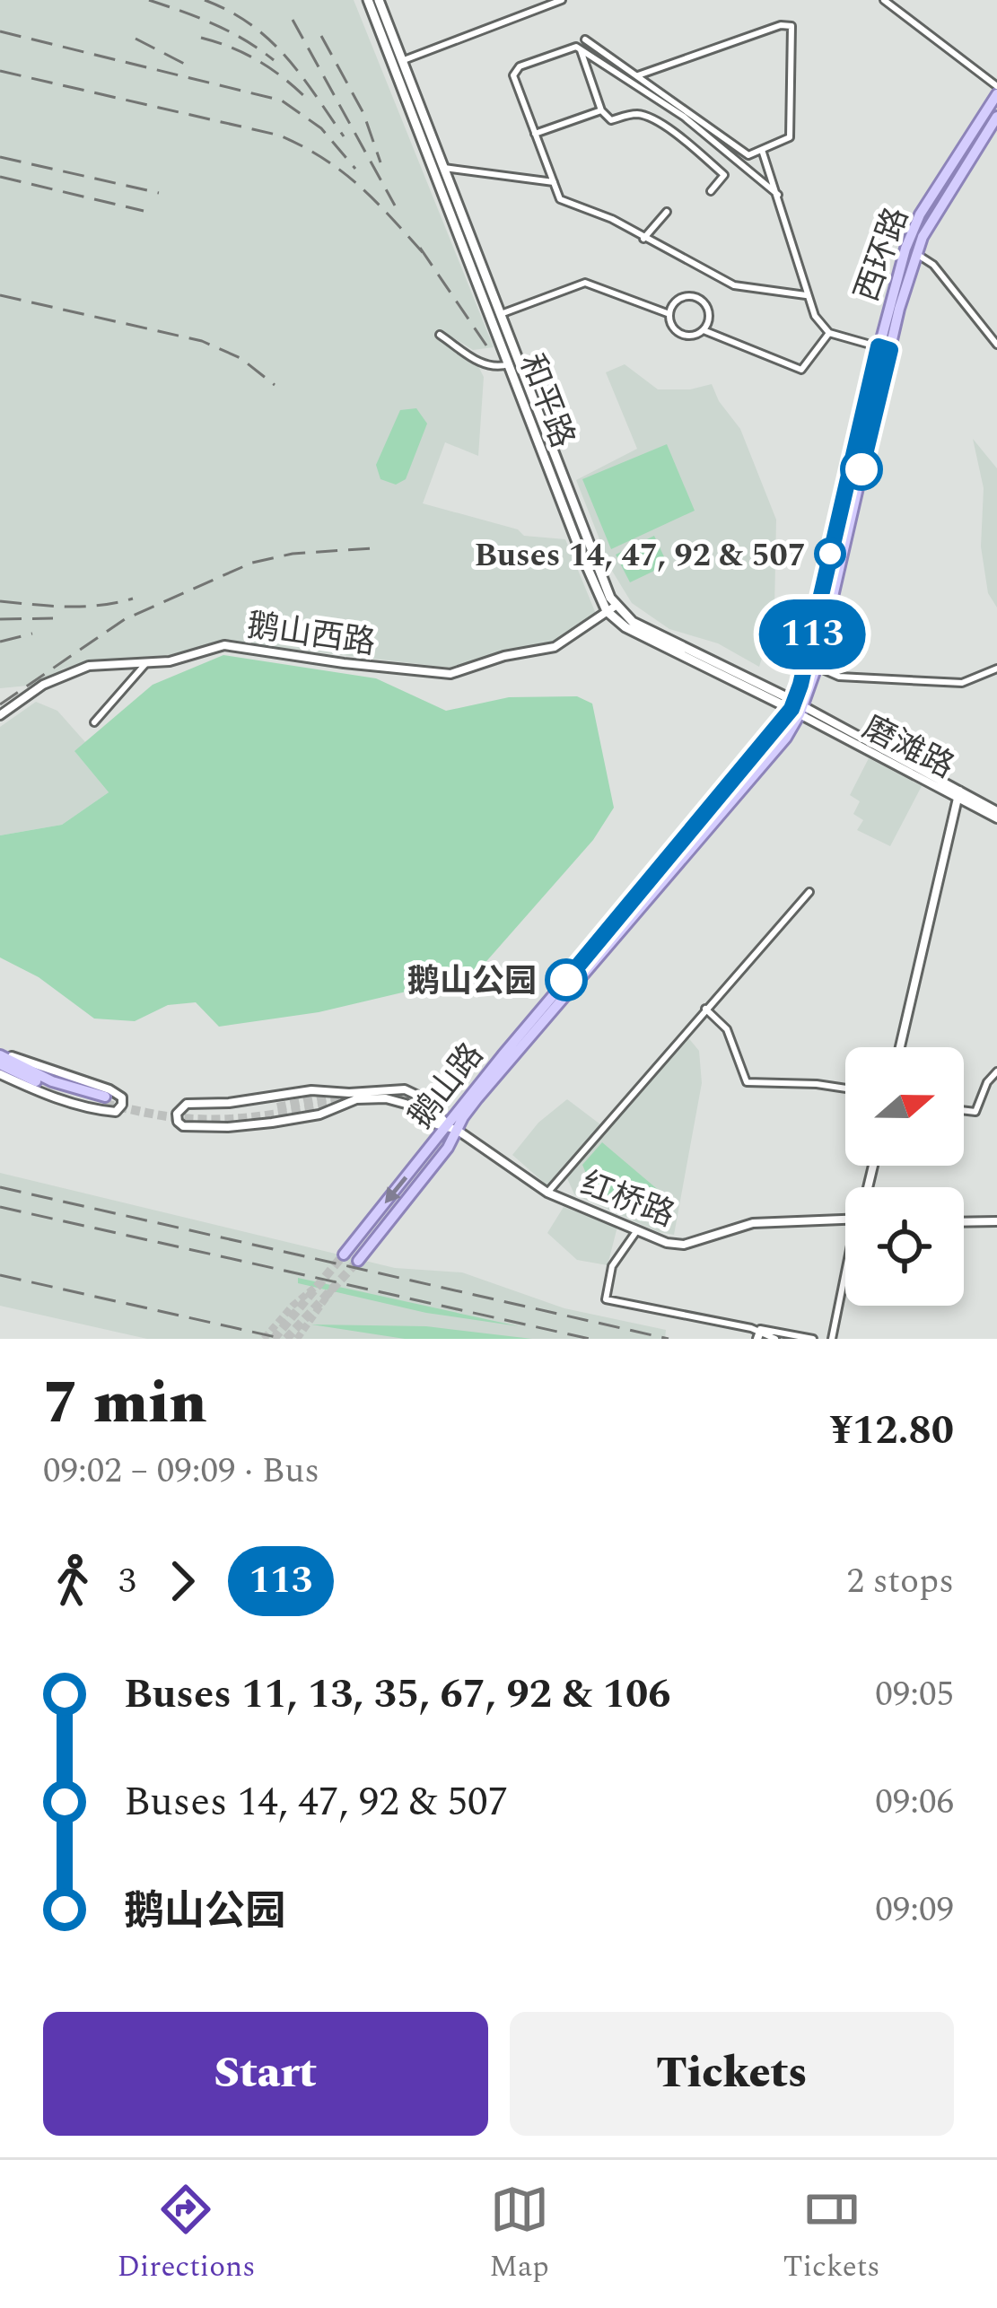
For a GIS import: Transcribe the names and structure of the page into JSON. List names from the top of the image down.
{
  "streets": {
    "main road": ["西环路", "和平路", "鹅山路"],
    "street": ["鹅山西路", "磨滩路", "红桥路"]
  },
  "crossings": [
    ["西环路", "磨滩路"],
    ["西环路", "鹅山路"],
    ["和平路", "鹅山西路"],
    ["磨滩路", "鹅山路"],
    ["鹅山路", "红桥路"]
  ],
  "places": ["Buses 14, 47, 92 & 507", "鹅山公园"],
  "lines": ["bus line 113"],
  "north": "right",
  "page": {
    "on_map": "113",
    "heading": ["7 min", "09:02 – 09:09 · Bus", "¥12.80"],
    "legs": ["3", "113", "2 stops"],
    "list": [
      {
        "name": "Buses 11, 13, 35, 67, 92 & 106",
        "value": "09:05"
      },
      {
        "name": "Buses 14, 47, 92 & 507",
        "value": "09:06"
      },
      {
        "name": "鹅山公园",
        "value": "09:09"
      }
    ],
    "buttons": ["Start", "Tickets"],
    "tabs": ["Directions", "Map", "Tickets"]
  }
}
